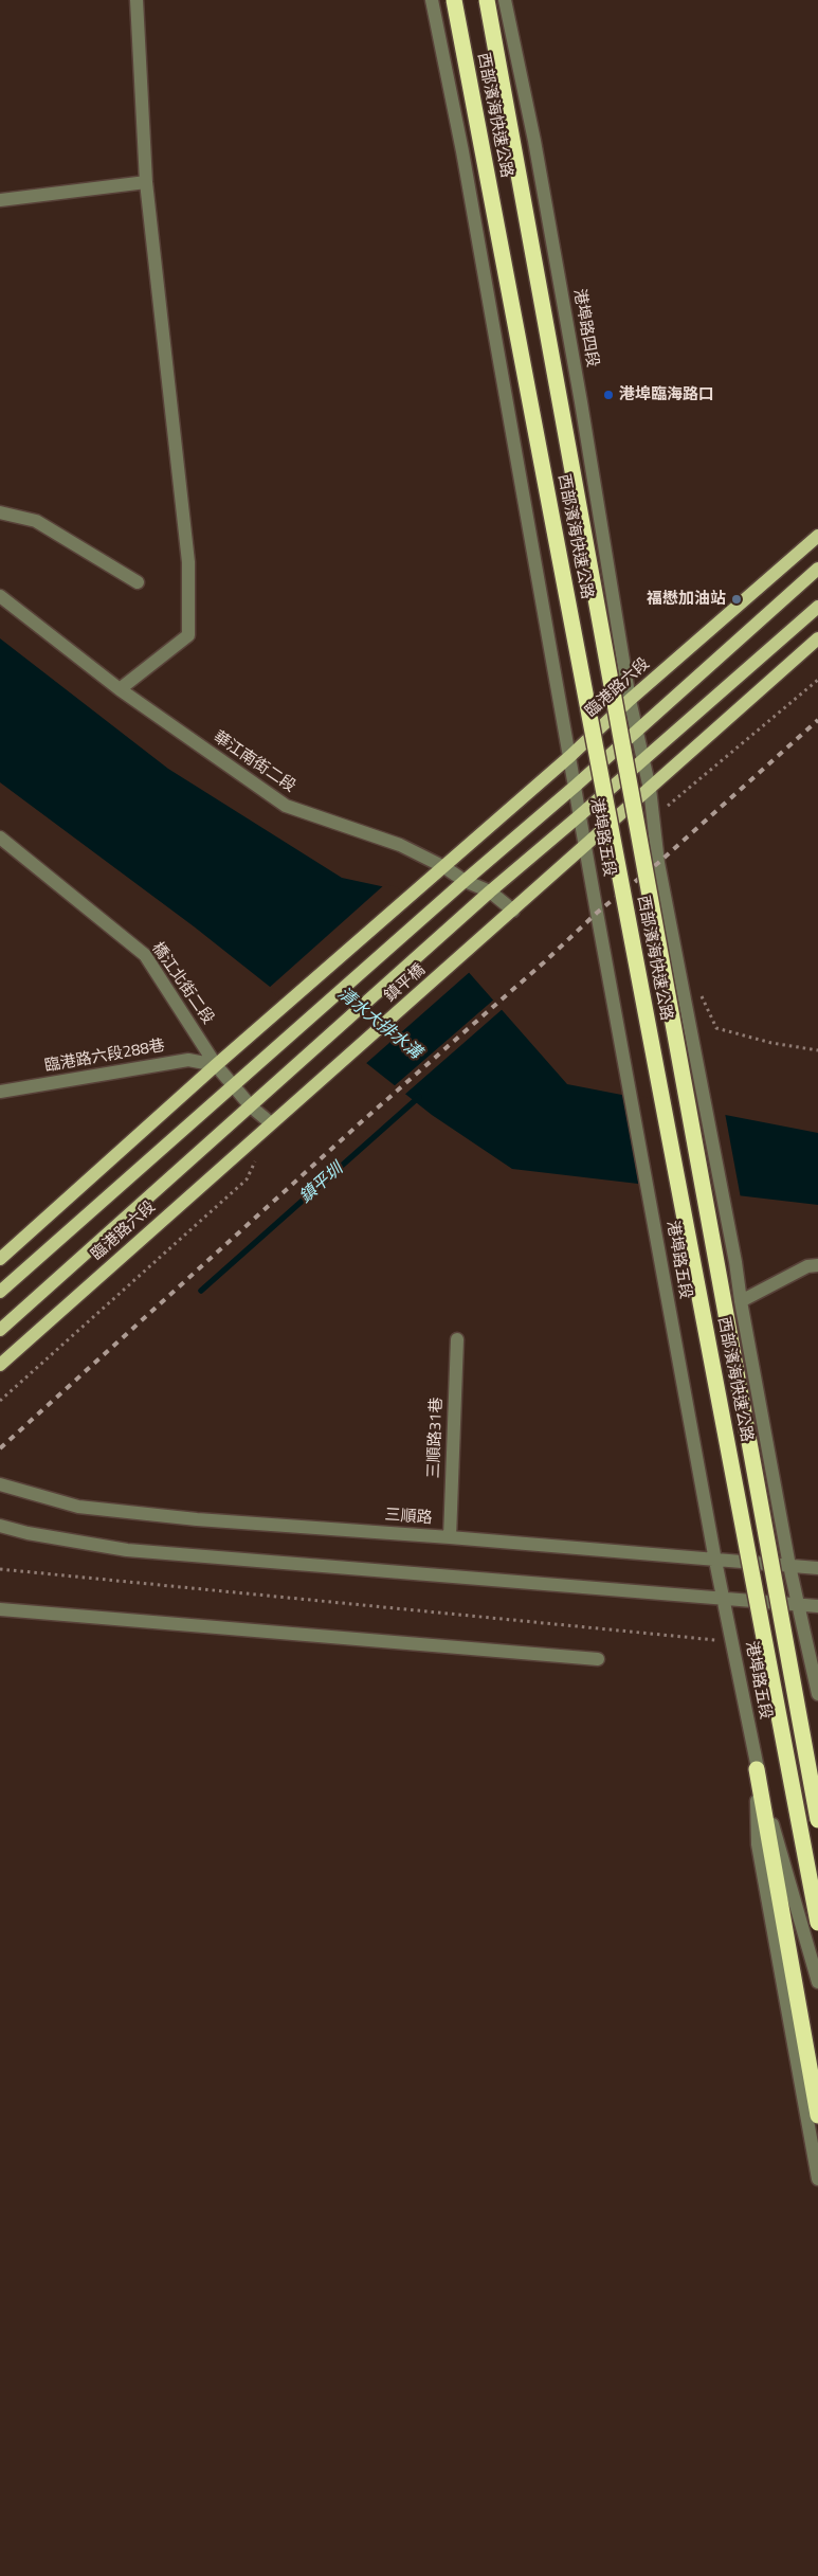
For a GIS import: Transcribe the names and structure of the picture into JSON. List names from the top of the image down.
{
  "streets": {
    "highway": ["西部濱海快速公路"],
    "main road": ["臨港路六段", "鎮平橋"],
    "street": [
      "港埠路四段",
      "華江南街二段",
      "港埠路五段",
      "橋江北街二段",
      "臨港路六段288巷",
      "三順路31巷",
      "三順路"
    ]
  },
  "crossings": [
    ["港埠路四段", "臨港路六段"],
    ["臨港路六段", "華江南街二段"],
    ["臨港路六段", "港埠路五段"],
    ["臨港路六段", "橋江北街二段"],
    ["臨港路六段", "鎮平橋"],
    ["華江南街二段", "鎮平橋"],
    ["港埠路五段", "三順路"],
    ["橋江北街二段", "鎮平橋"],
    ["橋江北街二段", "臨港路六段288巷"],
    ["三順路31巷", "三順路"]
  ],
  "water": ["清水大排水溝", "鎮平圳"],
  "places": ["港埠臨海路口", "福懋加油站"]
}
